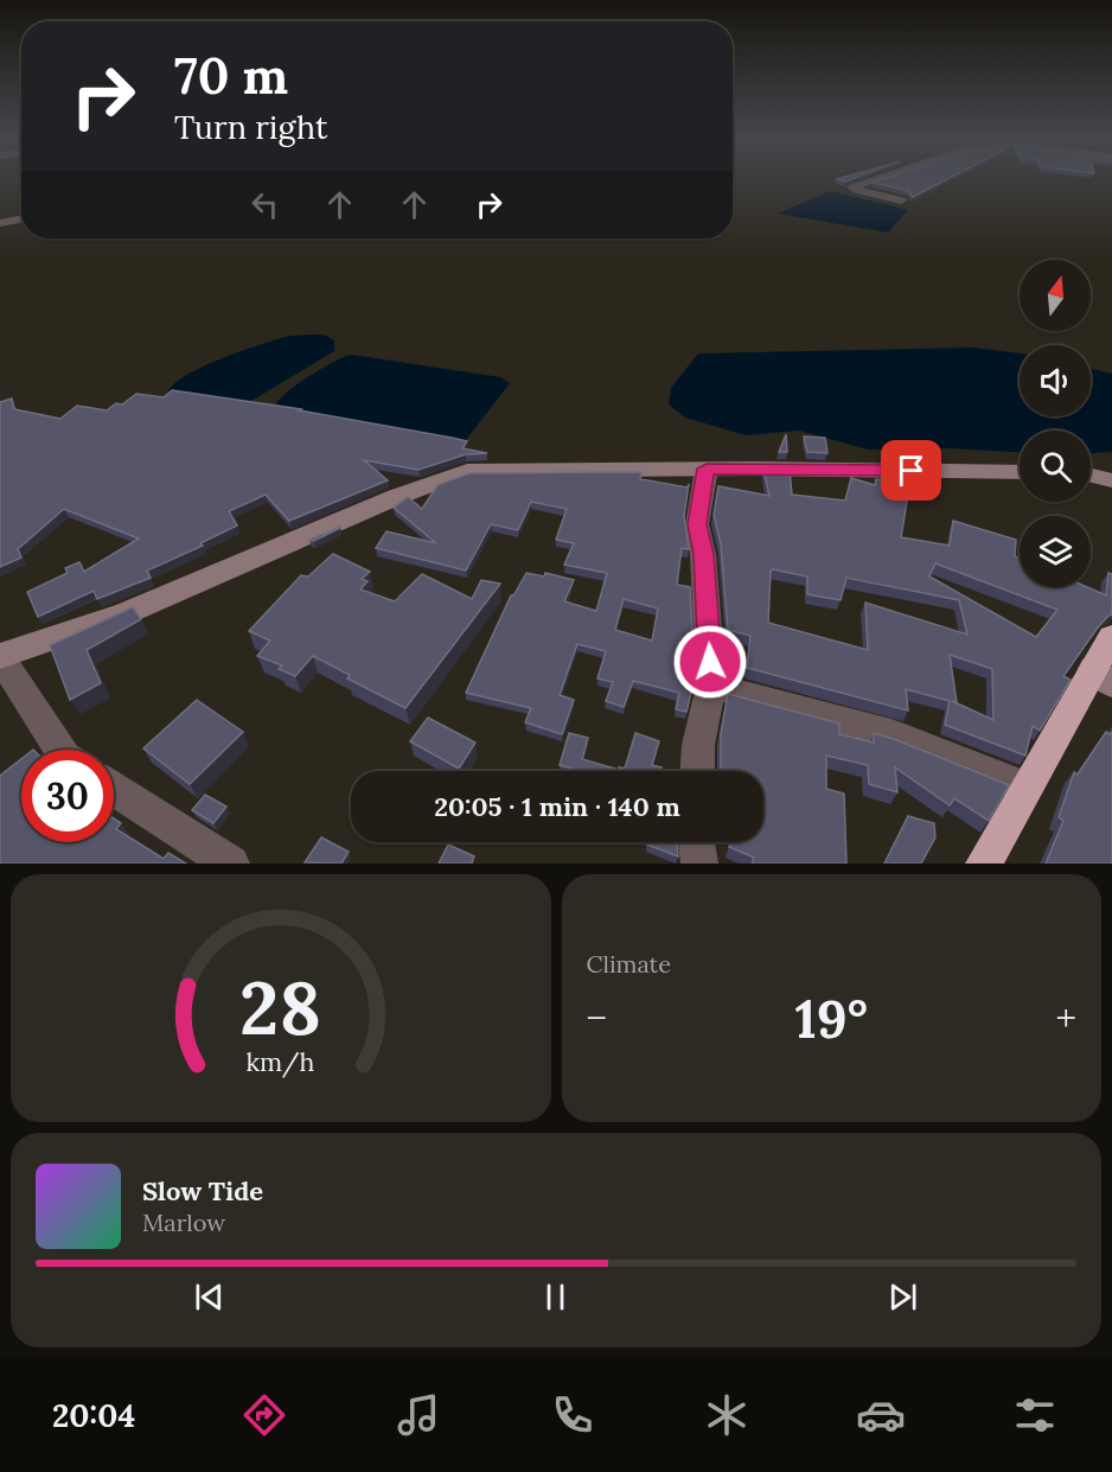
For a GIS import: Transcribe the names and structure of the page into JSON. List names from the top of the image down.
{
  "north": "top",
  "page": {
    "turn": ["70 m", "Turn right"],
    "limit": "30",
    "trip": "20:05 · 1 min · 140 m",
    "tile": "Climate",
    "heat": ["−", "19°", "+"],
    "song": ["Slow Tide", "Marlow"],
    "tabs": "20:04",
    "gauge": ["28", "km/h"]
  }
}
